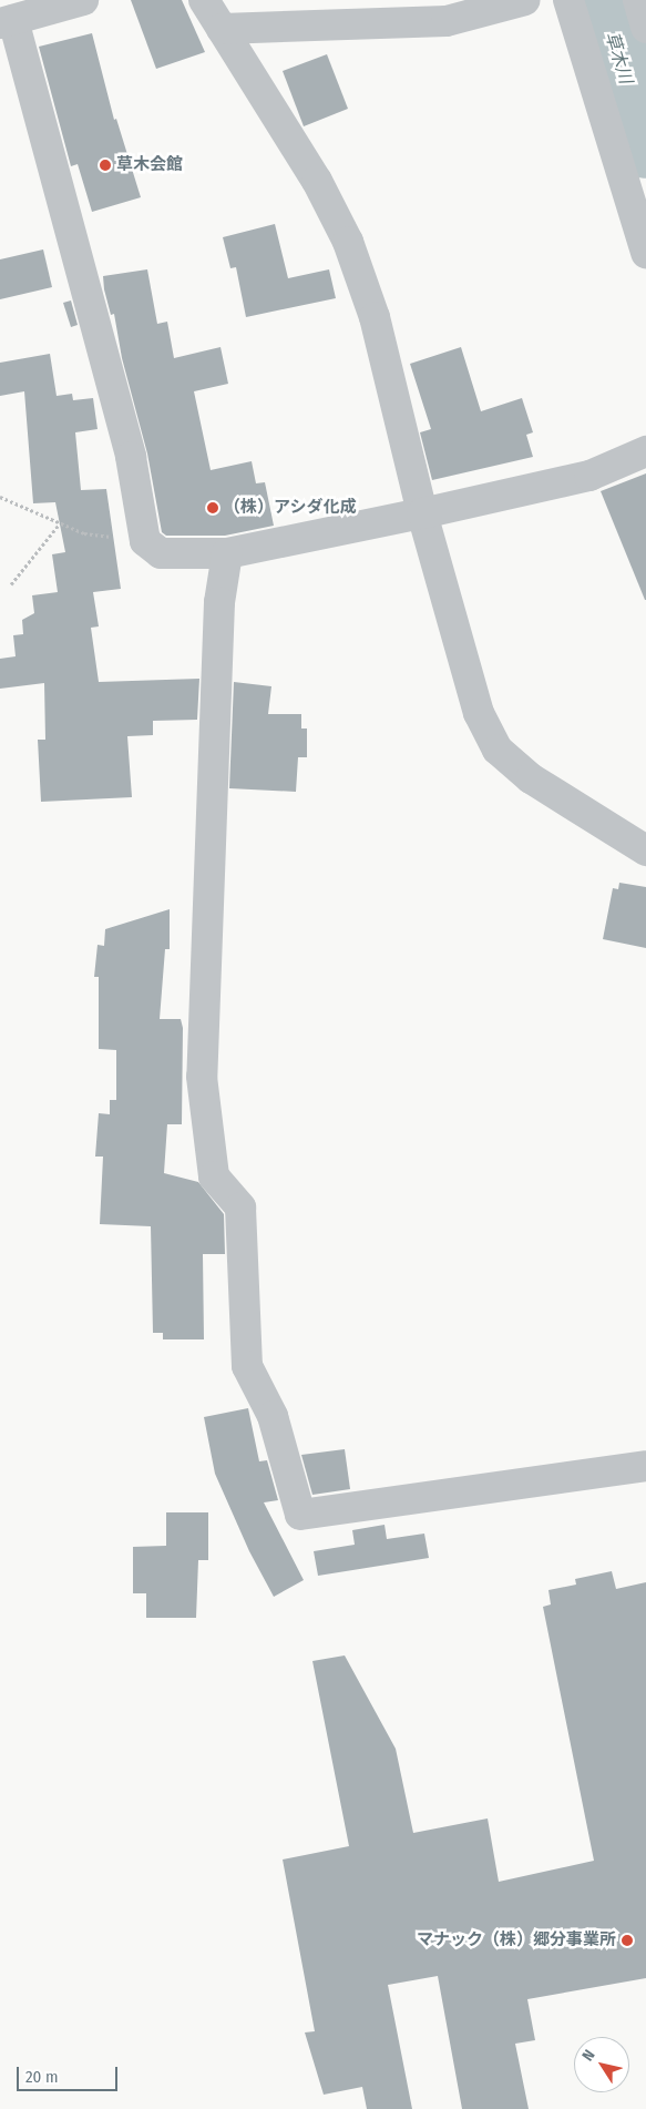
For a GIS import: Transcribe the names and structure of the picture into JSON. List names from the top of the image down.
{
  "water": ["草木川"],
  "places": ["草木会館", "（株）アシダ化成", "マナック（株）郷分事業所"],
  "scale_bar": "20 m",
  "north": "top left"
}
